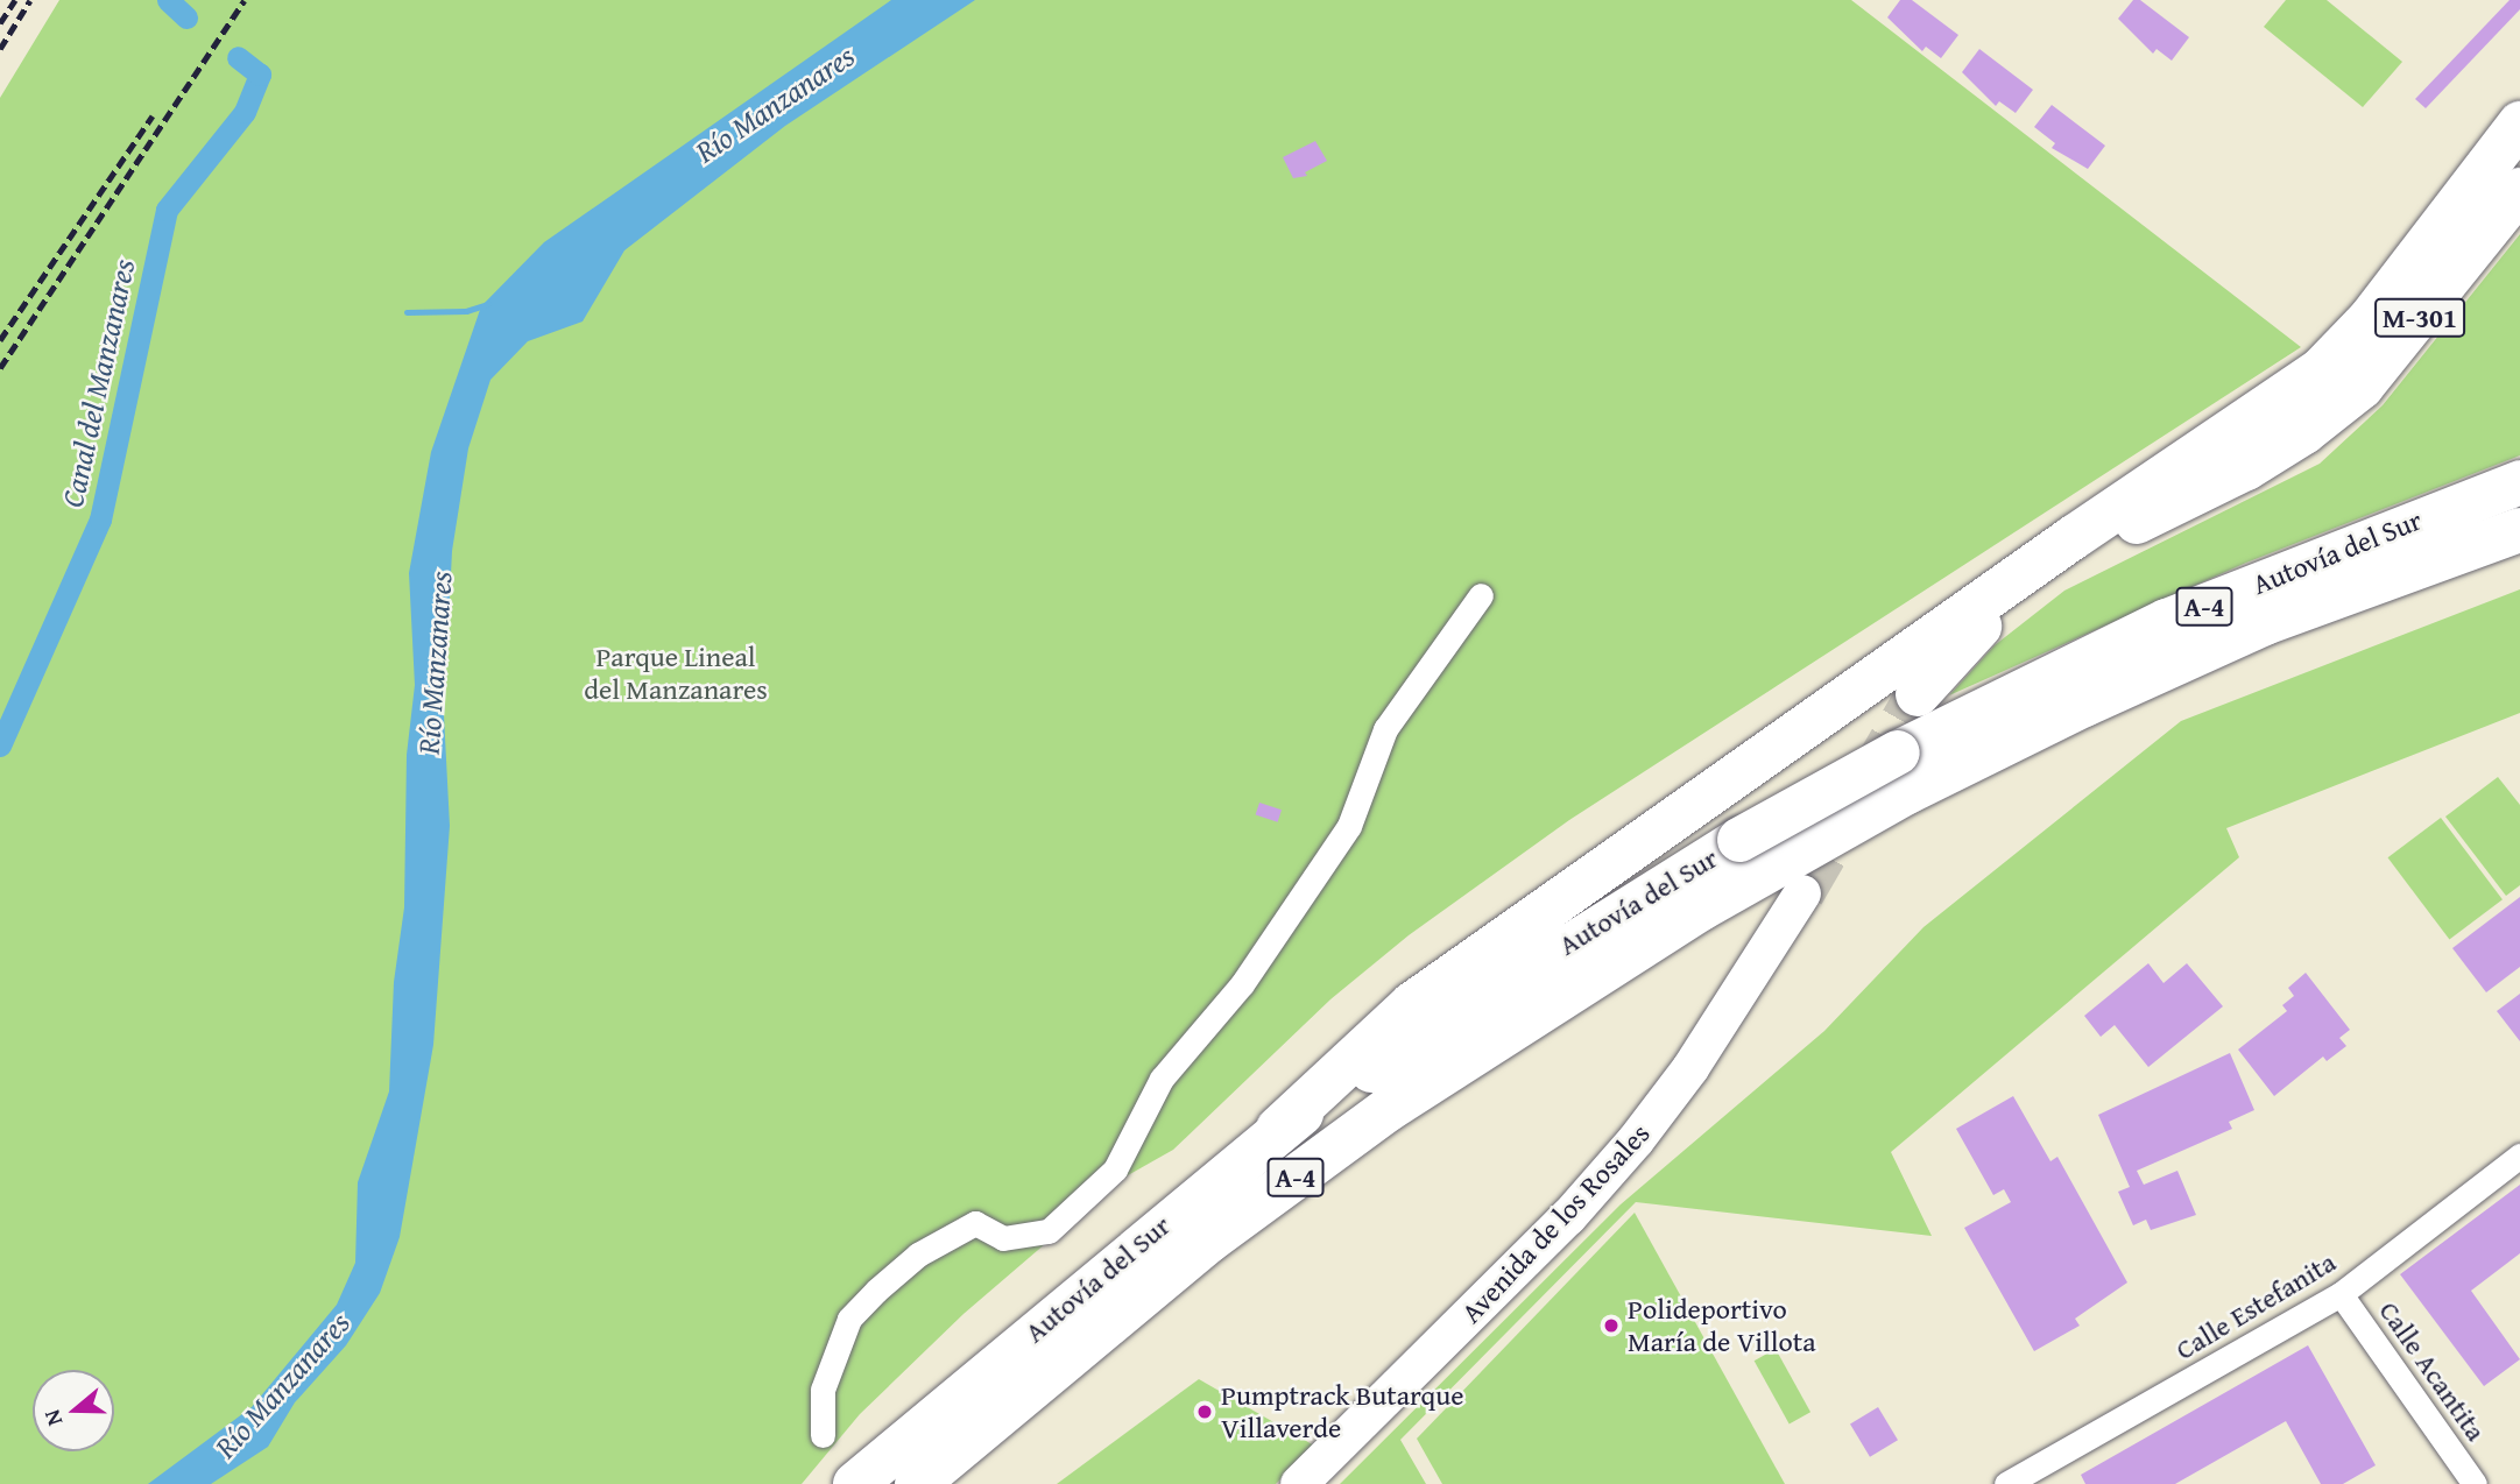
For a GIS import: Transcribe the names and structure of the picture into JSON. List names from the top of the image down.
{
  "streets": {
    "highway": ["M-301", "Autovía del Sur", "A-4"],
    "street": ["Avenida de los Rosales", "Calle Estefanita", "Calle Acantita"]
  },
  "crossings": [
    ["Calle Estefanita", "Calle Acantita"]
  ],
  "water": ["Río Manzanares", "Canal del Manzanares"],
  "parks": ["Parque Lineal del Manzanares"],
  "places": ["Polideportivo María de Villota", "Pumptrack Butarque Villaverde"],
  "north": "left"
}
